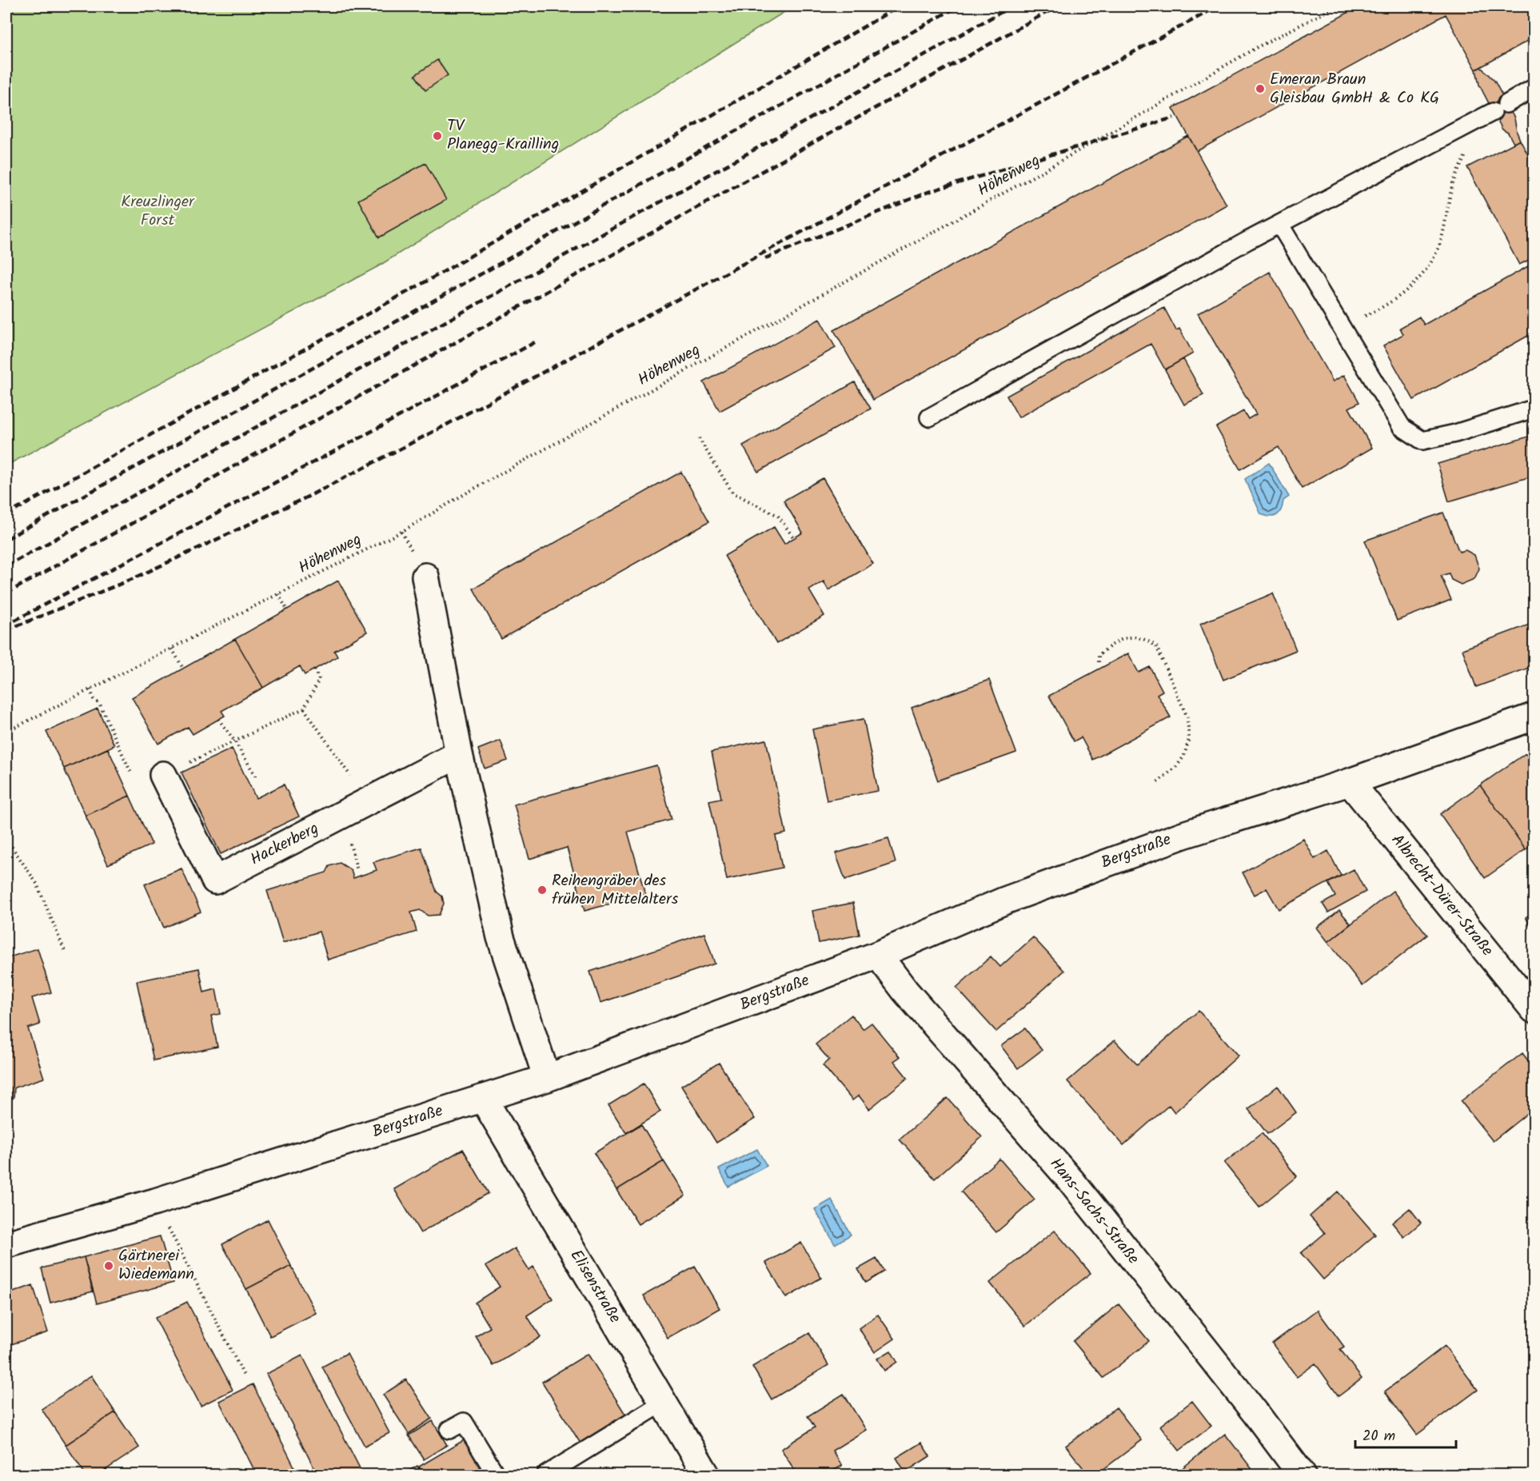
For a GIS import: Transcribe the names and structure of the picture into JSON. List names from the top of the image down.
{
  "streets": {
    "street": [
      "Hackerberg",
      "Bergstraße",
      "Albrecht-Dürer-Straße",
      "Hans-Sachs-Straße",
      "Elisenstraße"
    ],
    "path": ["Höhenweg"]
  },
  "crossings": [
    ["Bergstraße", "Albrecht-Dürer-Straße"],
    ["Bergstraße", "Hans-Sachs-Straße"],
    ["Bergstraße", "Elisenstraße"]
  ],
  "parks": ["Kreuzlinger Forst"],
  "places": [
    "Emeran Braun Gleisbau GmbH & Co KG",
    "TV Planegg-Krailling",
    "Reihengräber des frühen Mittelalters",
    "Gärtnerei Wiedemann"
  ],
  "scale_bar": "20 m"
}
